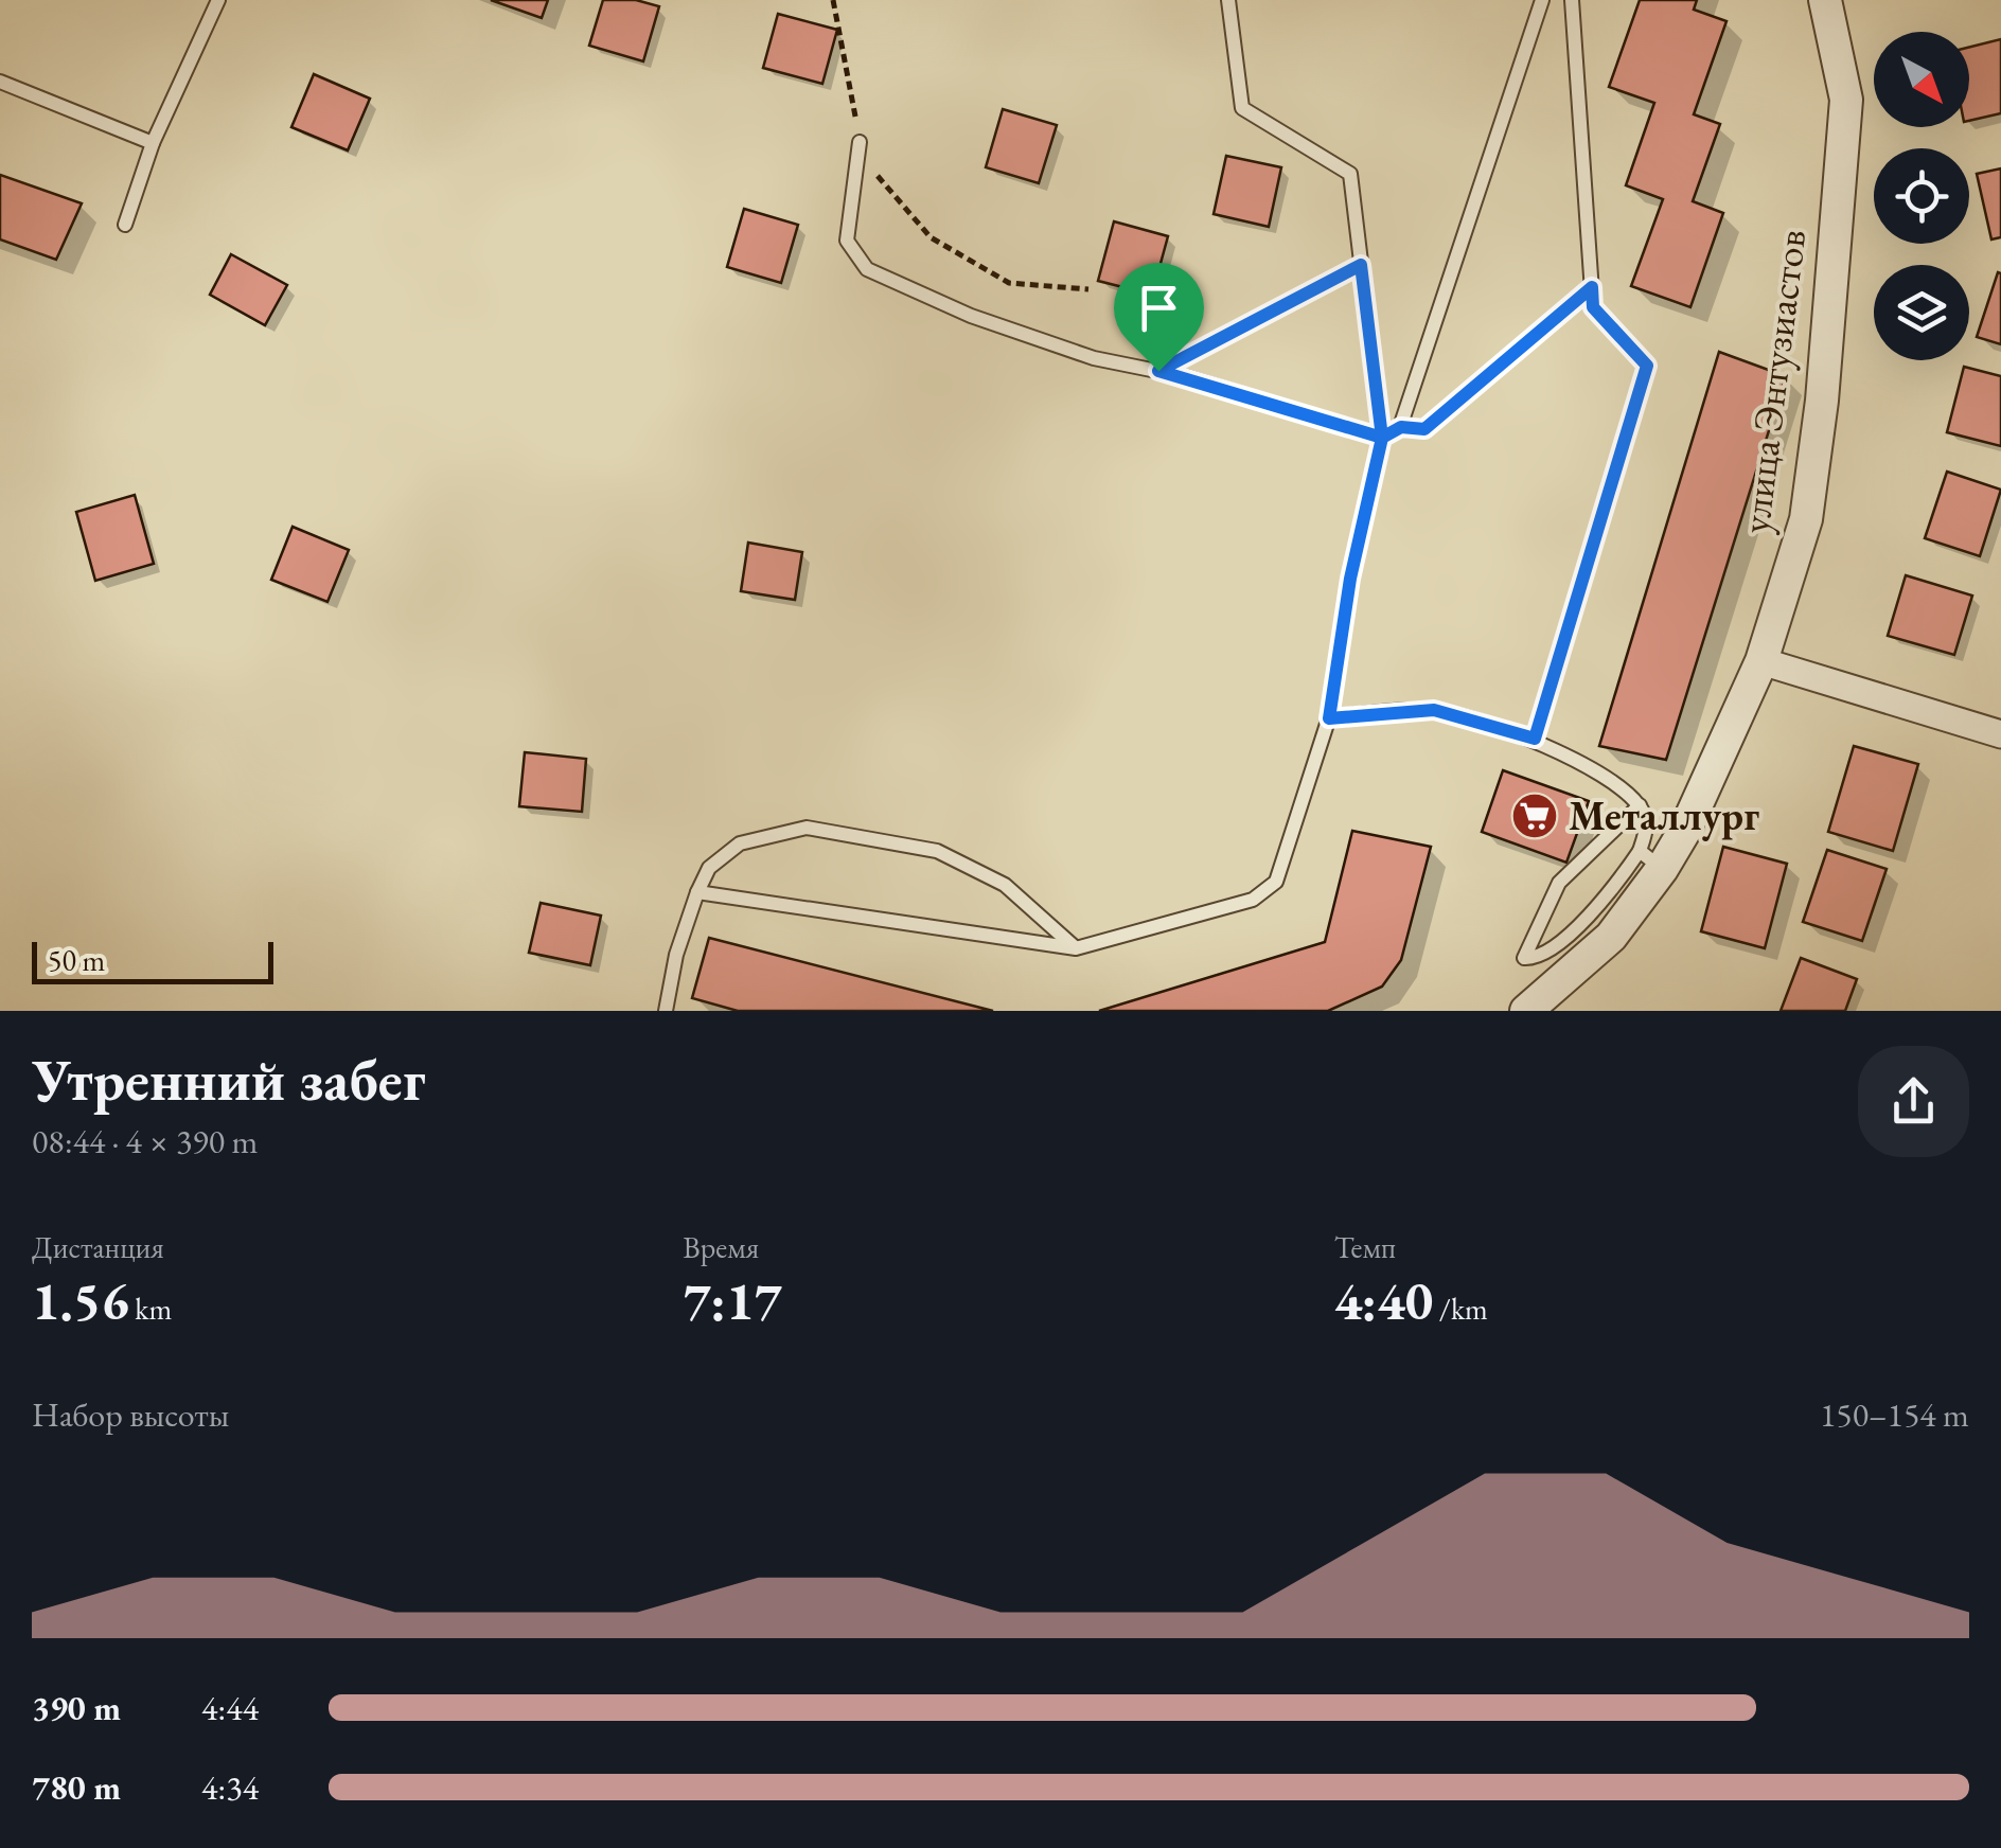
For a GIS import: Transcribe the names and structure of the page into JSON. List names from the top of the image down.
{
  "streets": {
    "street": ["улица Энтузиастов"]
  },
  "places": {
    "supermarket": ["Металлург"]
  },
  "scale_bar": "50 m",
  "north": "bottom right",
  "page": {
    "scale": "50 m",
    "heading": ["Утренний забег", "08:44 · 4 × 390 m"],
    "stats": [
      ["Дистанция", "1.56 km"],
      ["Время", "7:17"],
      ["Темп", "4:40 /km"]
    ],
    "chart": ["Набор высоты", "150–154 m"],
    "list": [
      {
        "name": "390 m",
        "note": "4:44"
      },
      {
        "name": "780 m",
        "note": "4:34"
      }
    ]
  }
}
